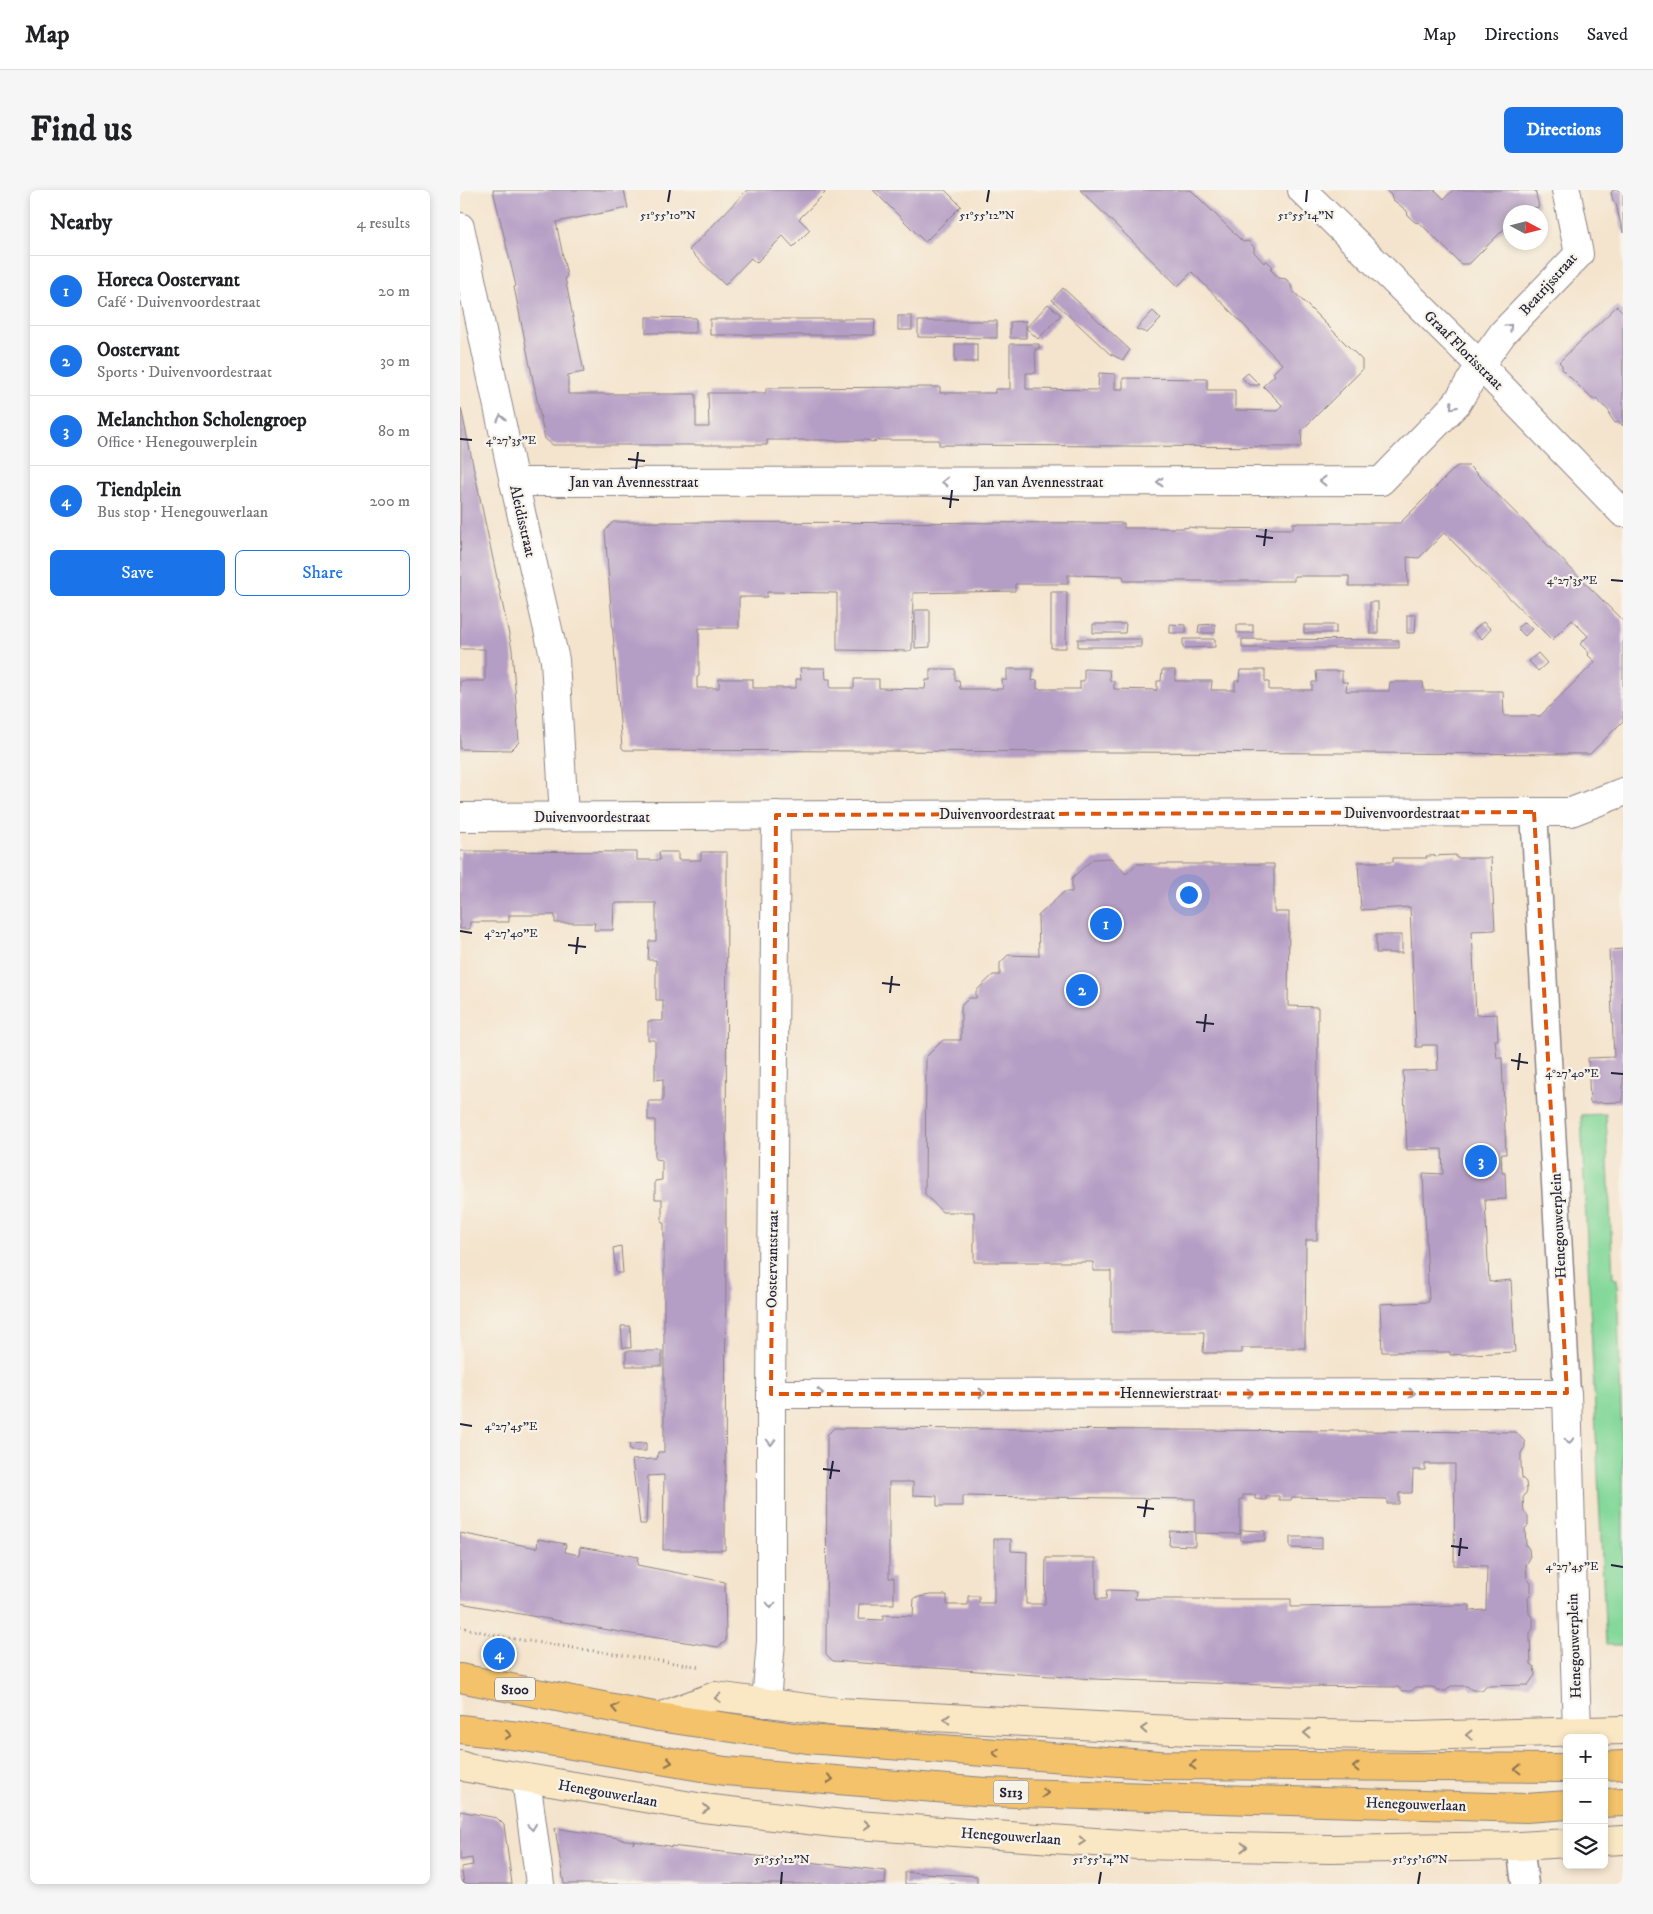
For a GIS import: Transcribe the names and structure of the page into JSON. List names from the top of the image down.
{
  "streets": {
    "main road": ["S100", "S113", "Henegouwerlaan"],
    "street": [
      "Beatrijsstraat",
      "Graaf Florisstraat",
      "Jan van Avennesstraat",
      "Aleidisstraat",
      "Duivenvoordestraat",
      "Henegouwerplein",
      "Oostervantstraat",
      "Hennewierstraat"
    ]
  },
  "crossings": [
    ["Beatrijsstraat", "Graaf Florisstraat"],
    ["Beatrijsstraat", "Jan van Avennesstraat"],
    ["Graaf Florisstraat", "Jan van Avennesstraat"],
    ["Jan van Avennesstraat", "Aleidisstraat"],
    ["Aleidisstraat", "Duivenvoordestraat"],
    ["Duivenvoordestraat", "Henegouwerplein"],
    ["Duivenvoordestraat", "Oostervantstraat"],
    ["Henegouwerplein", "Hennewierstraat"],
    ["Oostervantstraat", "Hennewierstraat"]
  ],
  "one_way": [
    "Beatrijsstraat",
    "Jan van Avennesstraat",
    "Aleidisstraat",
    "Henegouwerplein",
    "Hennewierstraat"
  ],
  "north": "right",
  "page": {
    "header": "Map",
    "nav": ["Map", "Directions", "Saved"],
    "buttons": [
      "Directions",
      ["Save", "Share"]
    ],
    "title": "Find us",
    "heading": ["Nearby", "4 results"],
    "list": [
      {
        "mark": "1",
        "name": "Horeca Oostervant",
        "note": "Café · Duivenvoordestraat",
        "value": "20 m"
      },
      {
        "mark": "2",
        "name": "Oostervant",
        "note": "Sports · Duivenvoordestraat",
        "value": "30 m"
      },
      {
        "mark": "3",
        "name": "Melanchthon Scholengroep",
        "note": "Office · Henegouwerplein",
        "value": "80 m"
      },
      {
        "mark": "4",
        "name": "Tiendplein",
        "note": "Bus stop · Henegouwerlaan",
        "value": "200 m"
      }
    ],
    "pins": [
      "1",
      "2",
      "3",
      "4"
    ],
    "map_buttons": ["+", "−"]
  },
  "coordinates": [
    "51°55'10\"N",
    "51°55'12\"N",
    "51°55'14\"N",
    "4°27'35\"E",
    "4°27'40\"E",
    "4°27'45\"E",
    "51°55'16\"N"
  ]
}
